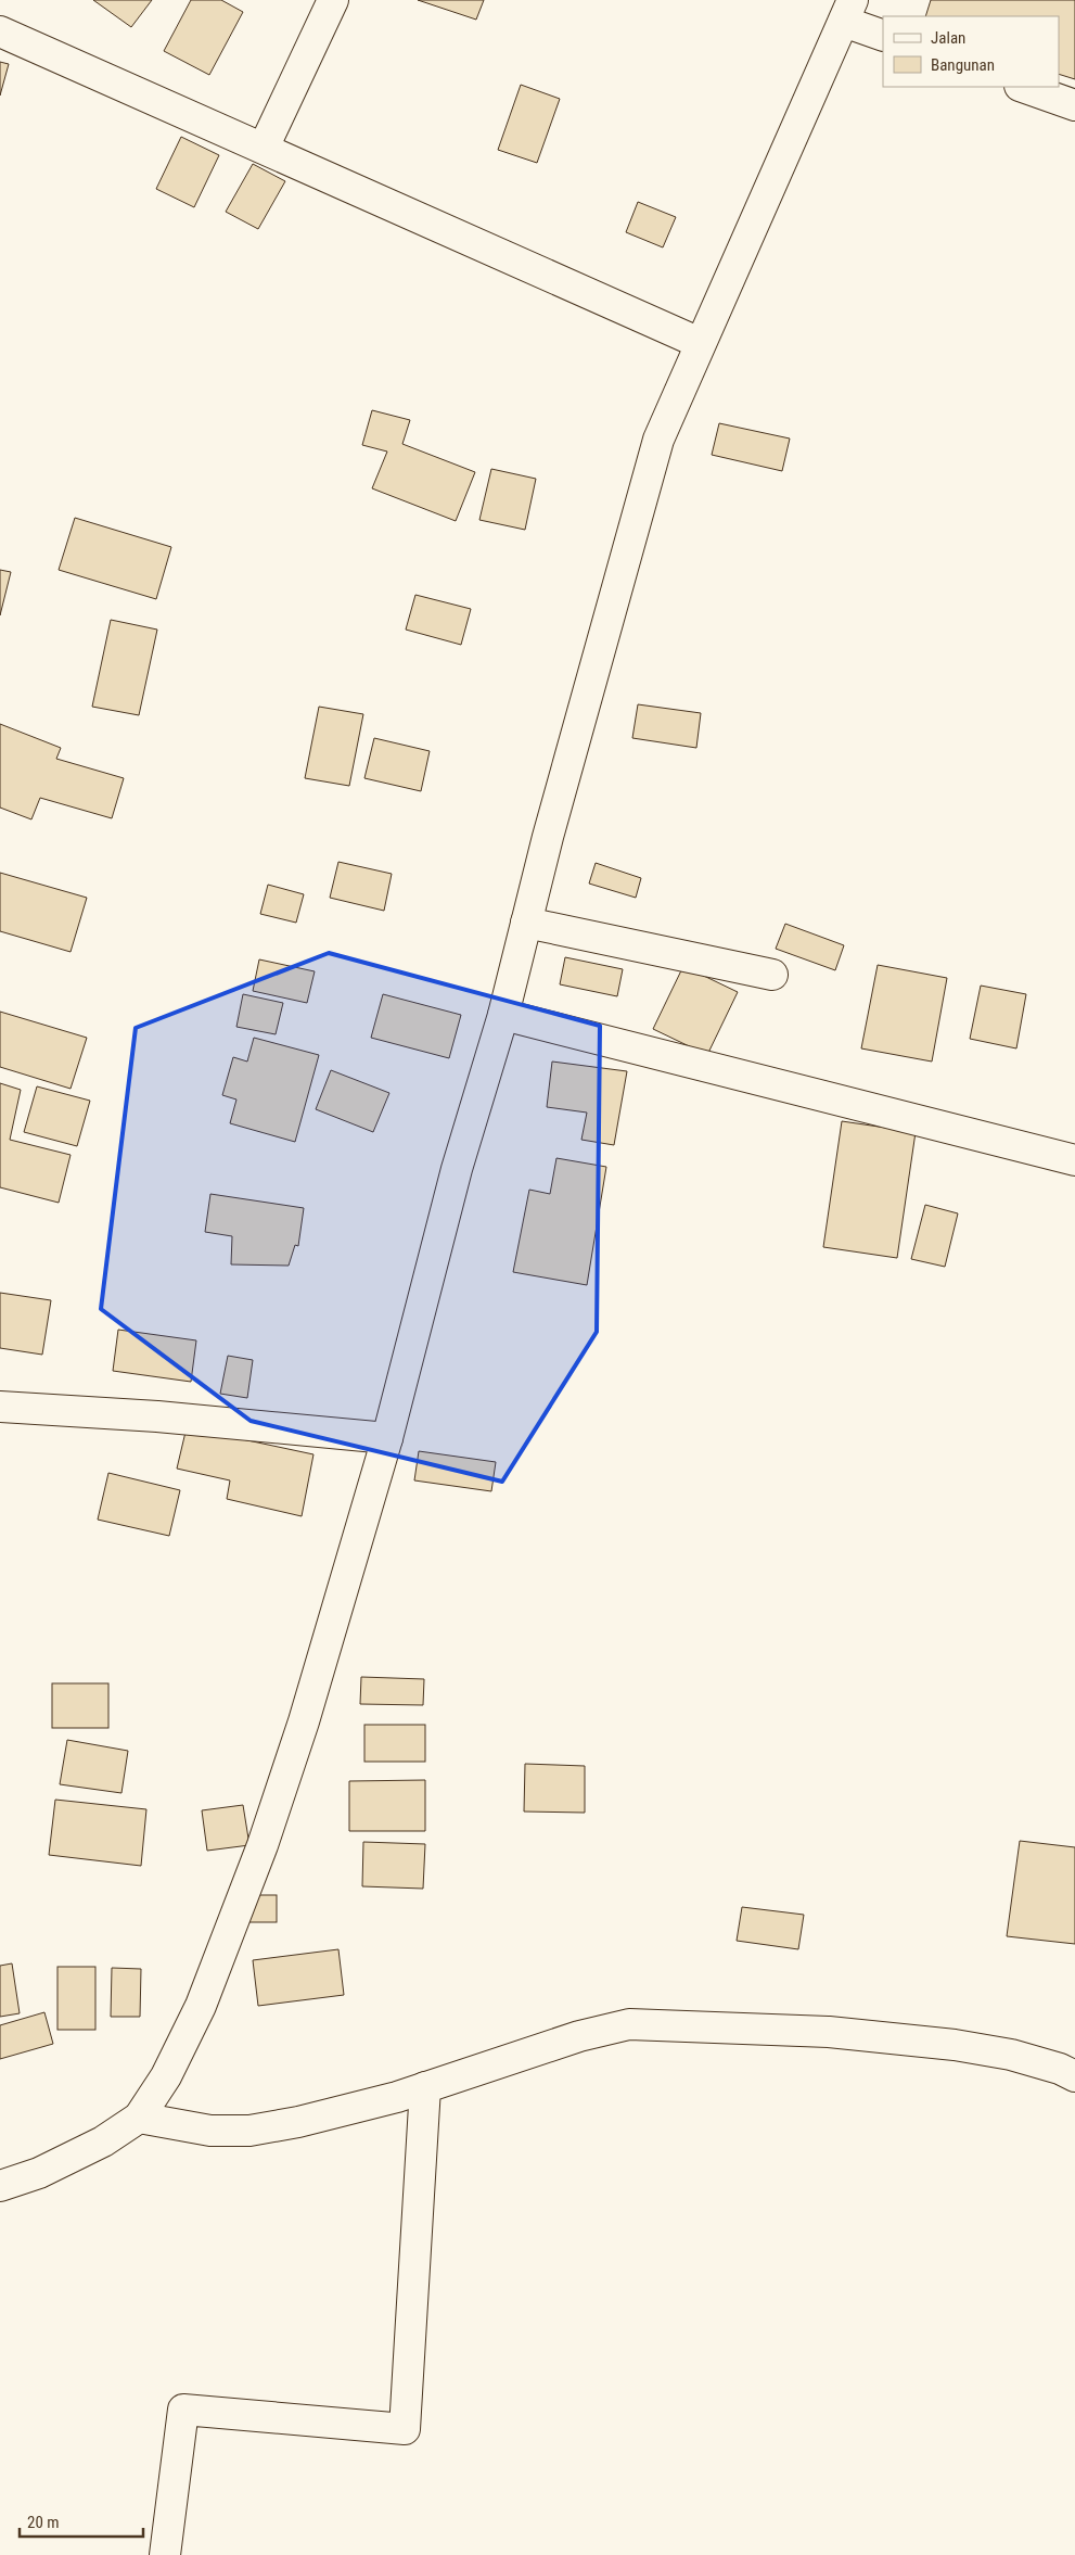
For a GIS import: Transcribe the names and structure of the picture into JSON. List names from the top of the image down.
{
  "legend": ["Jalan", "Bangunan"],
  "scale_bar": "20 m"
}
